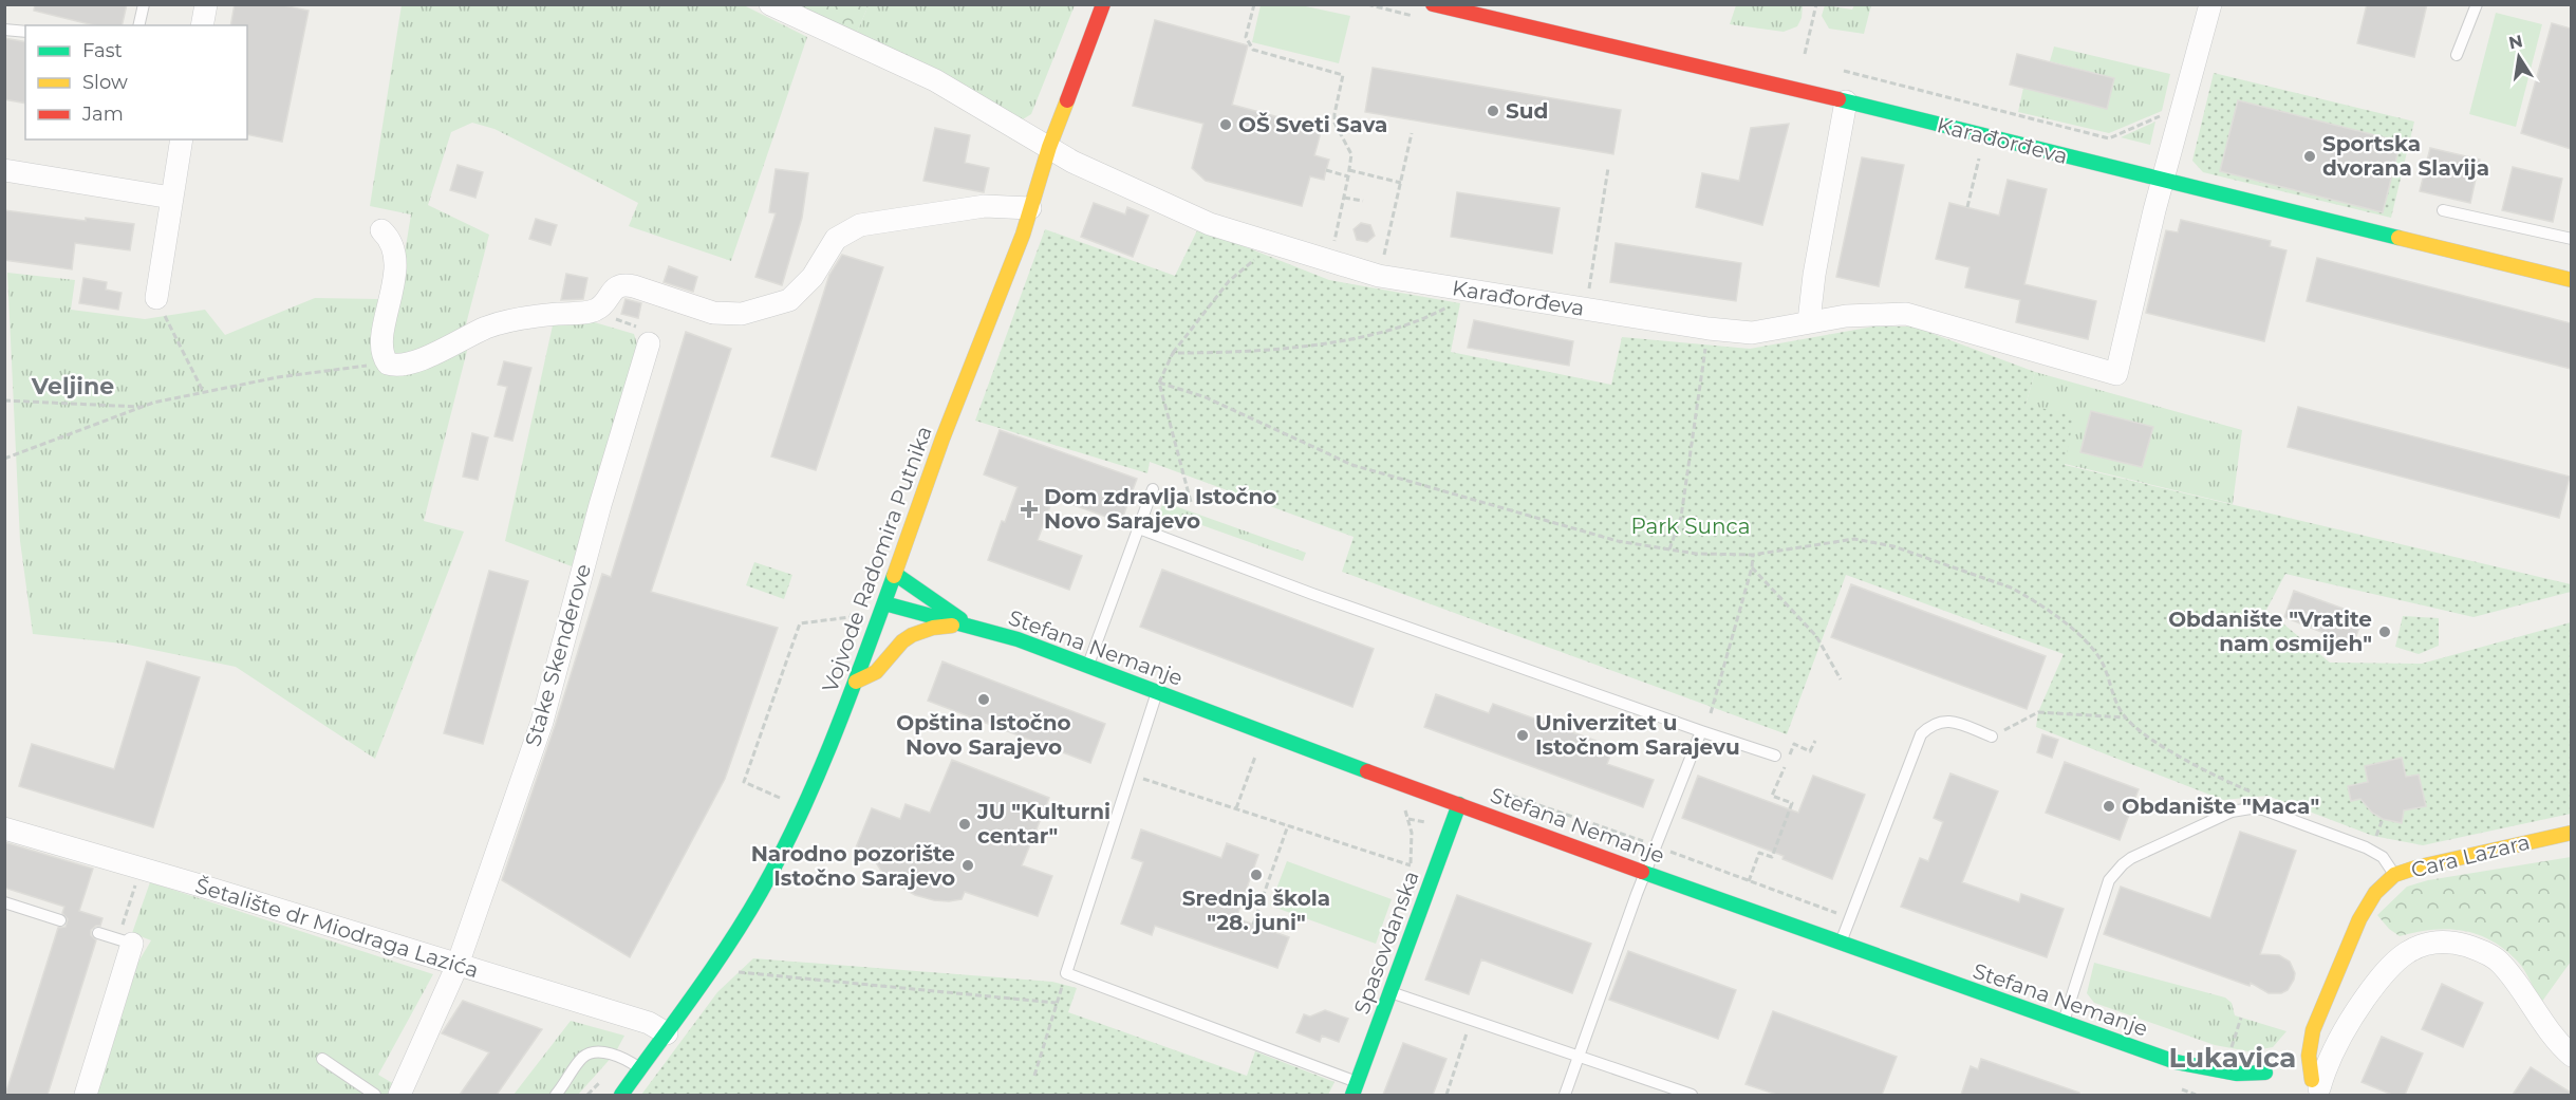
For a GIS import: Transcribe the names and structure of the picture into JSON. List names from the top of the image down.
{
  "streets": {
    "main road": [
      "Karađorđeva",
      "Vojvode Radomira Putnika",
      "Stefana Nemanje",
      "Cara Lazara",
      "Spasovdanska"
    ],
    "street": ["Stake Skenderove", "Šetalište dr Miodraga Lazića"]
  },
  "crossings": [
    ["Karađorđeva", "Vojvode Radomira Putnika"],
    ["Vojvode Radomira Putnika", "Stefana Nemanje"],
    ["Vojvode Radomira Putnika", "Šetalište dr Miodraga Lazića"],
    ["Stefana Nemanje", "Spasovdanska"],
    ["Stake Skenderove", "Šetalište dr Miodraga Lazića"]
  ],
  "districts": ["Veljine", "Lukavica"],
  "parks": ["Park Sunca"],
  "places": {
    "other": [
      "Sud",
      "OŠ Sveti Sava",
      "Sportska dvorana Slavija",
      "Obdanište \"Vratite nam osmijeh\"",
      "Opština Istočno Novo Sarajevo",
      "Univerzitet u Istočnom Sarajevu",
      "Obdanište \"Maca\"",
      "JU \"Kulturni centar\"",
      "Narodno pozorište Istočno Sarajevo",
      "Srednja škola \"28. juni\""
    ],
    "health": ["Dom zdravlja Istočno Novo Sarajevo"]
  },
  "legend": ["Fast", "Slow", "Jam"],
  "north": "top"
}
